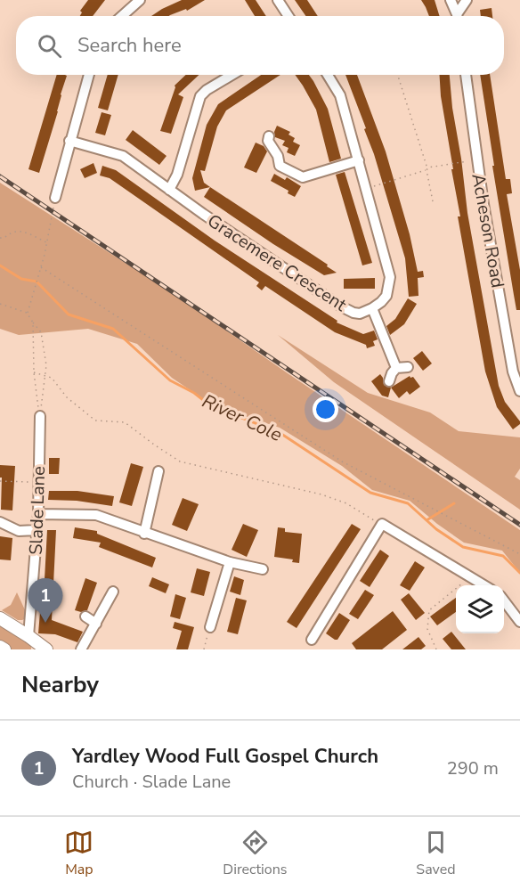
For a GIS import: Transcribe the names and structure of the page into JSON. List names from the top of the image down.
{
  "streets": {
    "street": ["Acheson Road", "Gracemere Crescent", "Slade Lane"]
  },
  "water": ["River Cole"],
  "page": {
    "search": "Search here",
    "pins": "1",
    "heading": "Nearby",
    "list": [
      {
        "mark": "1",
        "name": "Yardley Wood Full Gospel Church",
        "note": "Church · Slade Lane",
        "value": "290 m"
      }
    ],
    "nav": ["Map", "Directions", "Saved"]
  }
}
